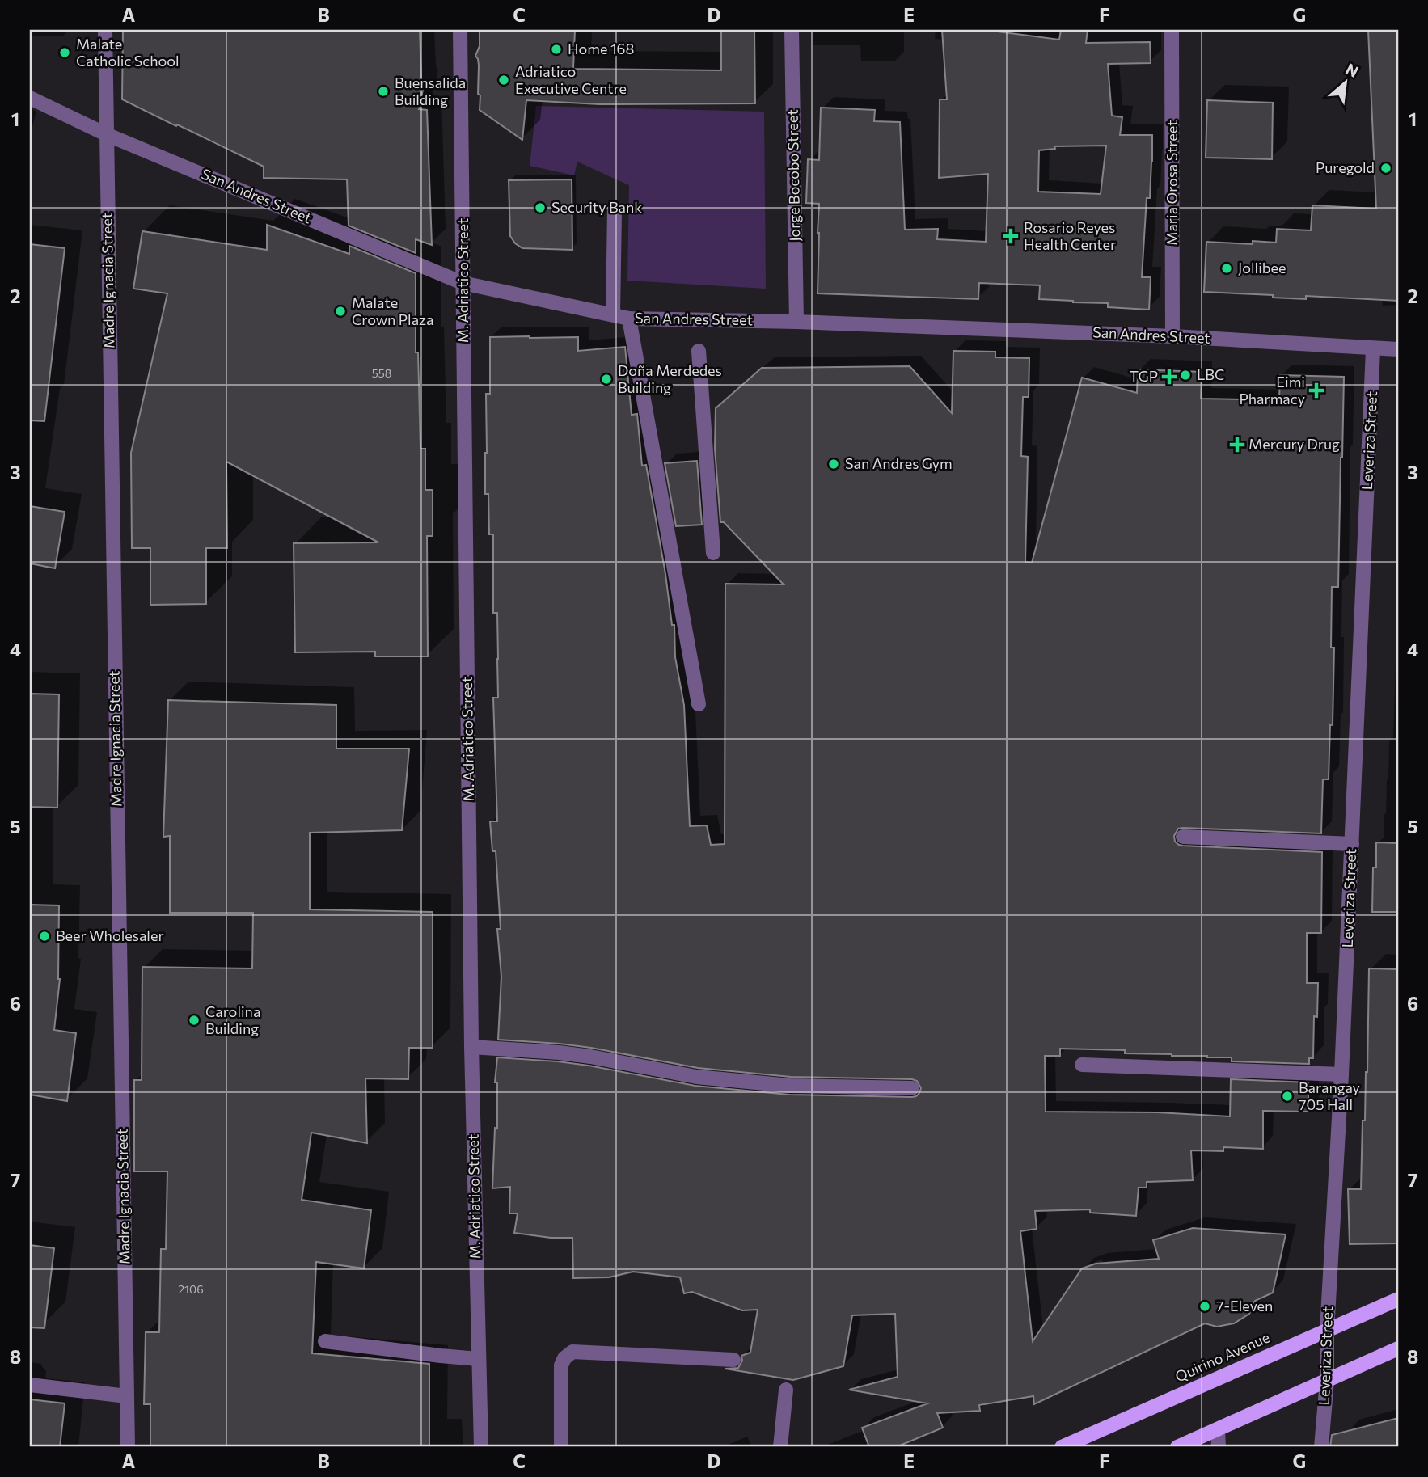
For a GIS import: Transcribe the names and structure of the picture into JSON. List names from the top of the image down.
{
  "streets": {
    "main road": ["Quirino Avenue"],
    "street": [
      "Jorge Bocobo Street",
      "Maria Orosa Street",
      "San Andres Street",
      "Madre Ignacia Street",
      "M. Adriatico Street",
      "Leveriza Street"
    ]
  },
  "crossings": [
    ["Jorge Bocobo Street", "San Andres Street"],
    ["Maria Orosa Street", "San Andres Street"],
    ["San Andres Street", "Madre Ignacia Street"],
    ["San Andres Street", "M. Adriatico Street"],
    ["San Andres Street", "Leveriza Street"],
    ["Leveriza Street", "Quirino Avenue"]
  ],
  "places": {
    "other": [
      "Home 168",
      "Malate Catholic School",
      "Adriatico Executive Centre",
      "Buensalida Building",
      "Puregold",
      "Security Bank",
      "Jollibee",
      "Malate Crown Plaza",
      "LBC",
      "Doña Merdedes Building",
      "San Andres Gym",
      "Beer Wholesaler",
      "Carolina Building",
      "Barangay 705 Hall",
      "7-Eleven"
    ],
    "health": [
      "Rosario Reyes Health Center",
      "TGP",
      "Eimi Pharmacy",
      "Mercury Drug"
    ]
  },
  "house_numbers": ["558", "2106"],
  "north": "top right",
  "grid": {
    "columns": [
      "A",
      "B",
      "C",
      "D",
      "E",
      "F",
      "G"
    ],
    "rows": [
      "1",
      "2",
      "3",
      "4",
      "5",
      "6",
      "7",
      "8"
    ]
  }
}
